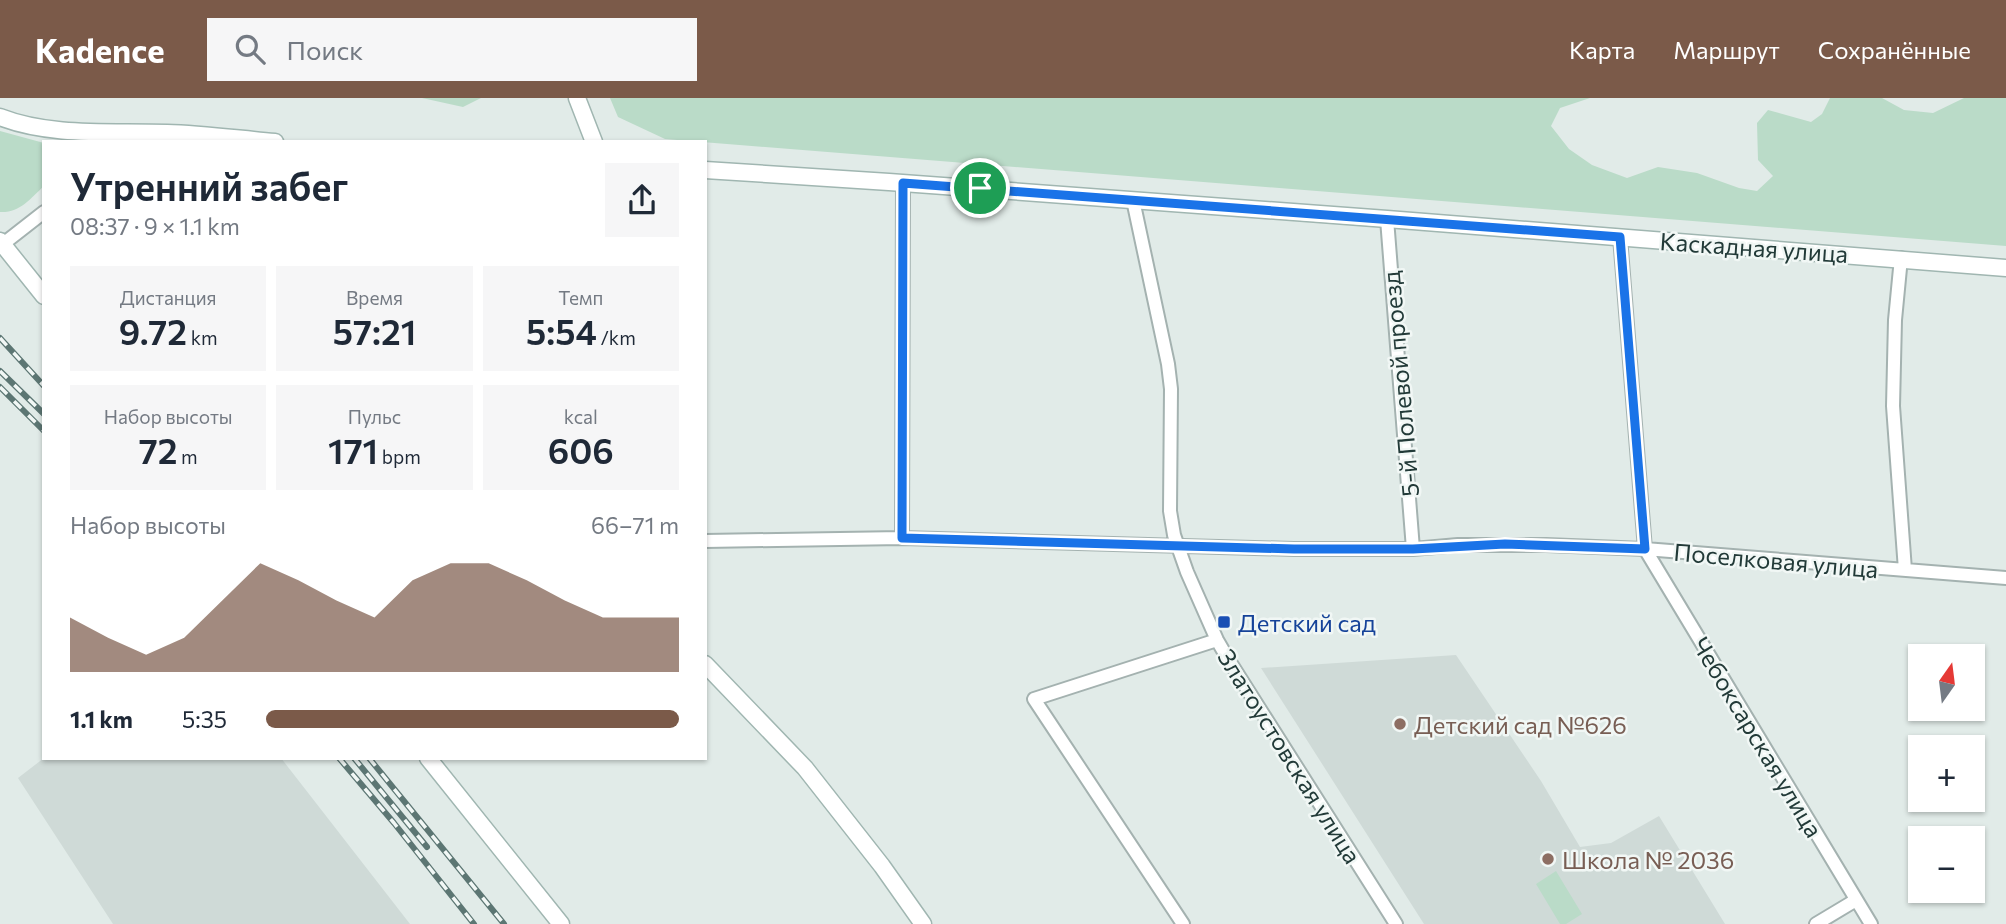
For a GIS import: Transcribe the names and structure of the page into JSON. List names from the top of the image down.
{
  "streets": {
    "street": [
      "Каскадная улица",
      "5-й Полевой проезд",
      "Поселковая улица",
      "Чебоксарская улица",
      "Златоустовская улица"
    ]
  },
  "crossings": [
    ["Каскадная улица", "5-й Полевой проезд"],
    ["Каскадная улица", "Златоустовская улица"],
    ["5-й Полевой проезд", "Поселковая улица"],
    ["Поселковая улица", "Чебоксарская улица"],
    ["Поселковая улица", "Златоустовская улица"]
  ],
  "places": {
    "transit": ["Детский сад"],
    "other": ["Детский сад №626", "Школа № 2036"]
  },
  "north": "top",
  "page": {
    "header": "Kadence",
    "search": "Поиск",
    "nav": ["Карта", "Маршрут", "Сохранённые"],
    "heading": ["Утренний забег", "08:37 · 9 × 1.1 km"],
    "stats": [
      ["Дистанция", "9.72 km"],
      ["Время", "57:21"],
      ["Темп", "5:54 /km"],
      ["Набор высоты", "72 m"],
      ["Пульс", "171 bpm"],
      ["kcal", "606"]
    ],
    "chart": ["Набор высоты", "66–71 m"],
    "map_buttons": ["+", "−"],
    "list": [
      {
        "name": "1.1 km",
        "note": "5:35"
      }
    ]
  }
}
